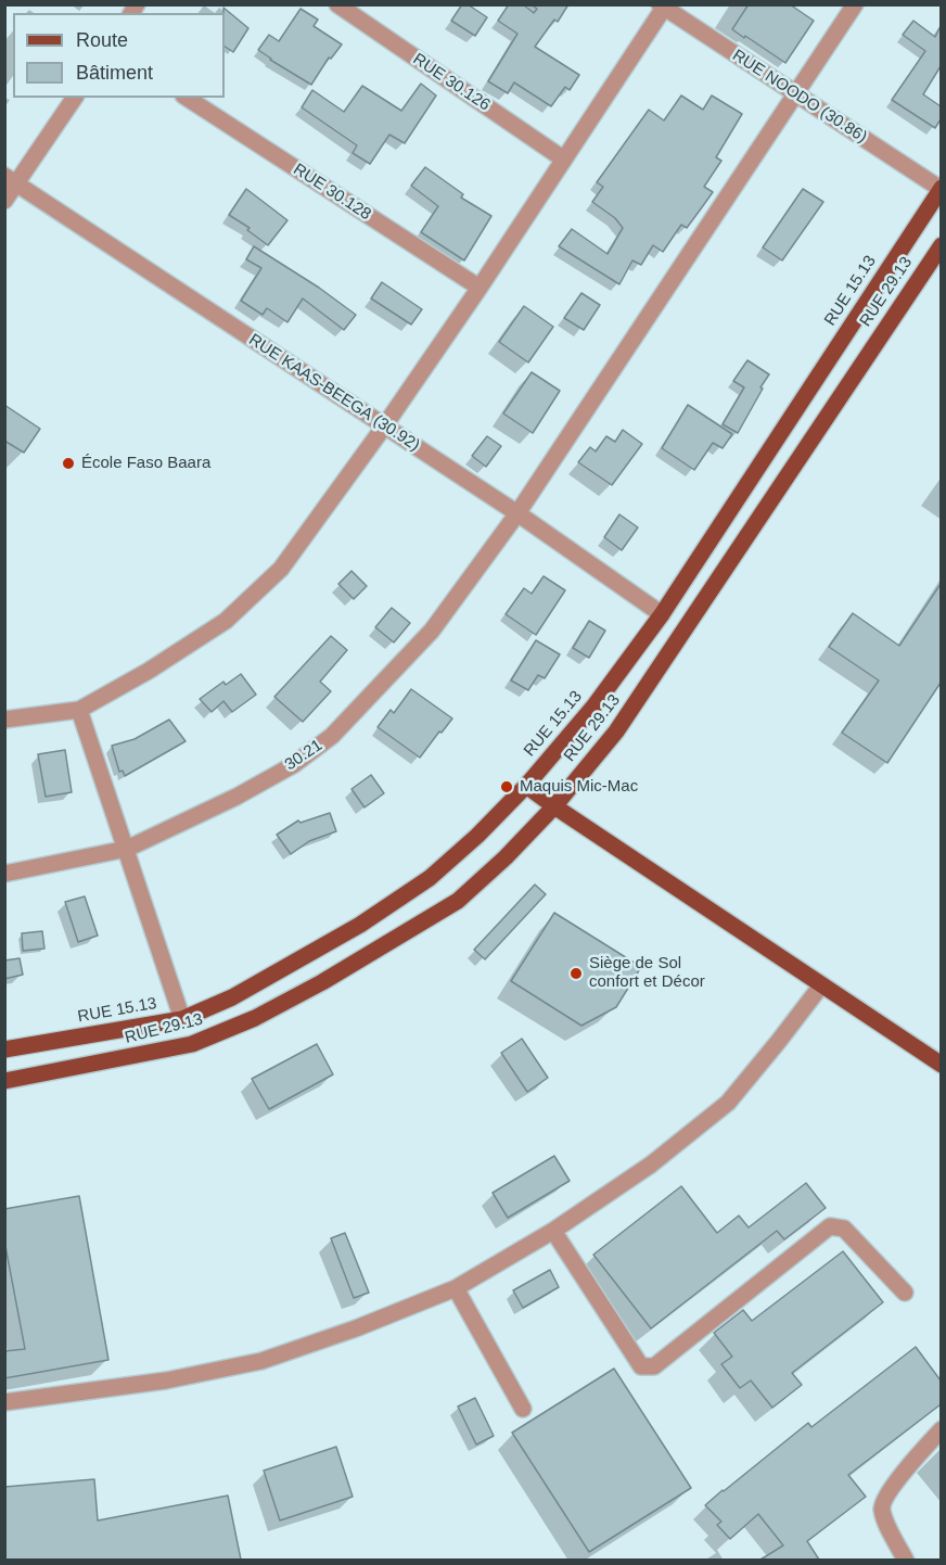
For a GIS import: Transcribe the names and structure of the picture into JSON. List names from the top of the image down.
{
  "streets": {
    "main road": ["RUE 15.13", "RUE 29.13"],
    "street": [
      "RUE 30.126",
      "RUE NOODO (30.86)",
      "RUE 30.128",
      "RUE KAAS-BEEGA (30.92)",
      "30.21"
    ]
  },
  "crossings": [
    ["RUE NOODO (30.86)", "RUE 15.13"],
    ["RUE NOODO (30.86)", "30.21"],
    ["RUE 15.13", "RUE KAAS-BEEGA (30.92)"],
    ["RUE KAAS-BEEGA (30.92)", "30.21"]
  ],
  "places": ["École Faso Baara", "Maquis Mic-Mac", "Siège de Sol confort et Décor"],
  "legend": ["Route", "Bâtiment"]
}
